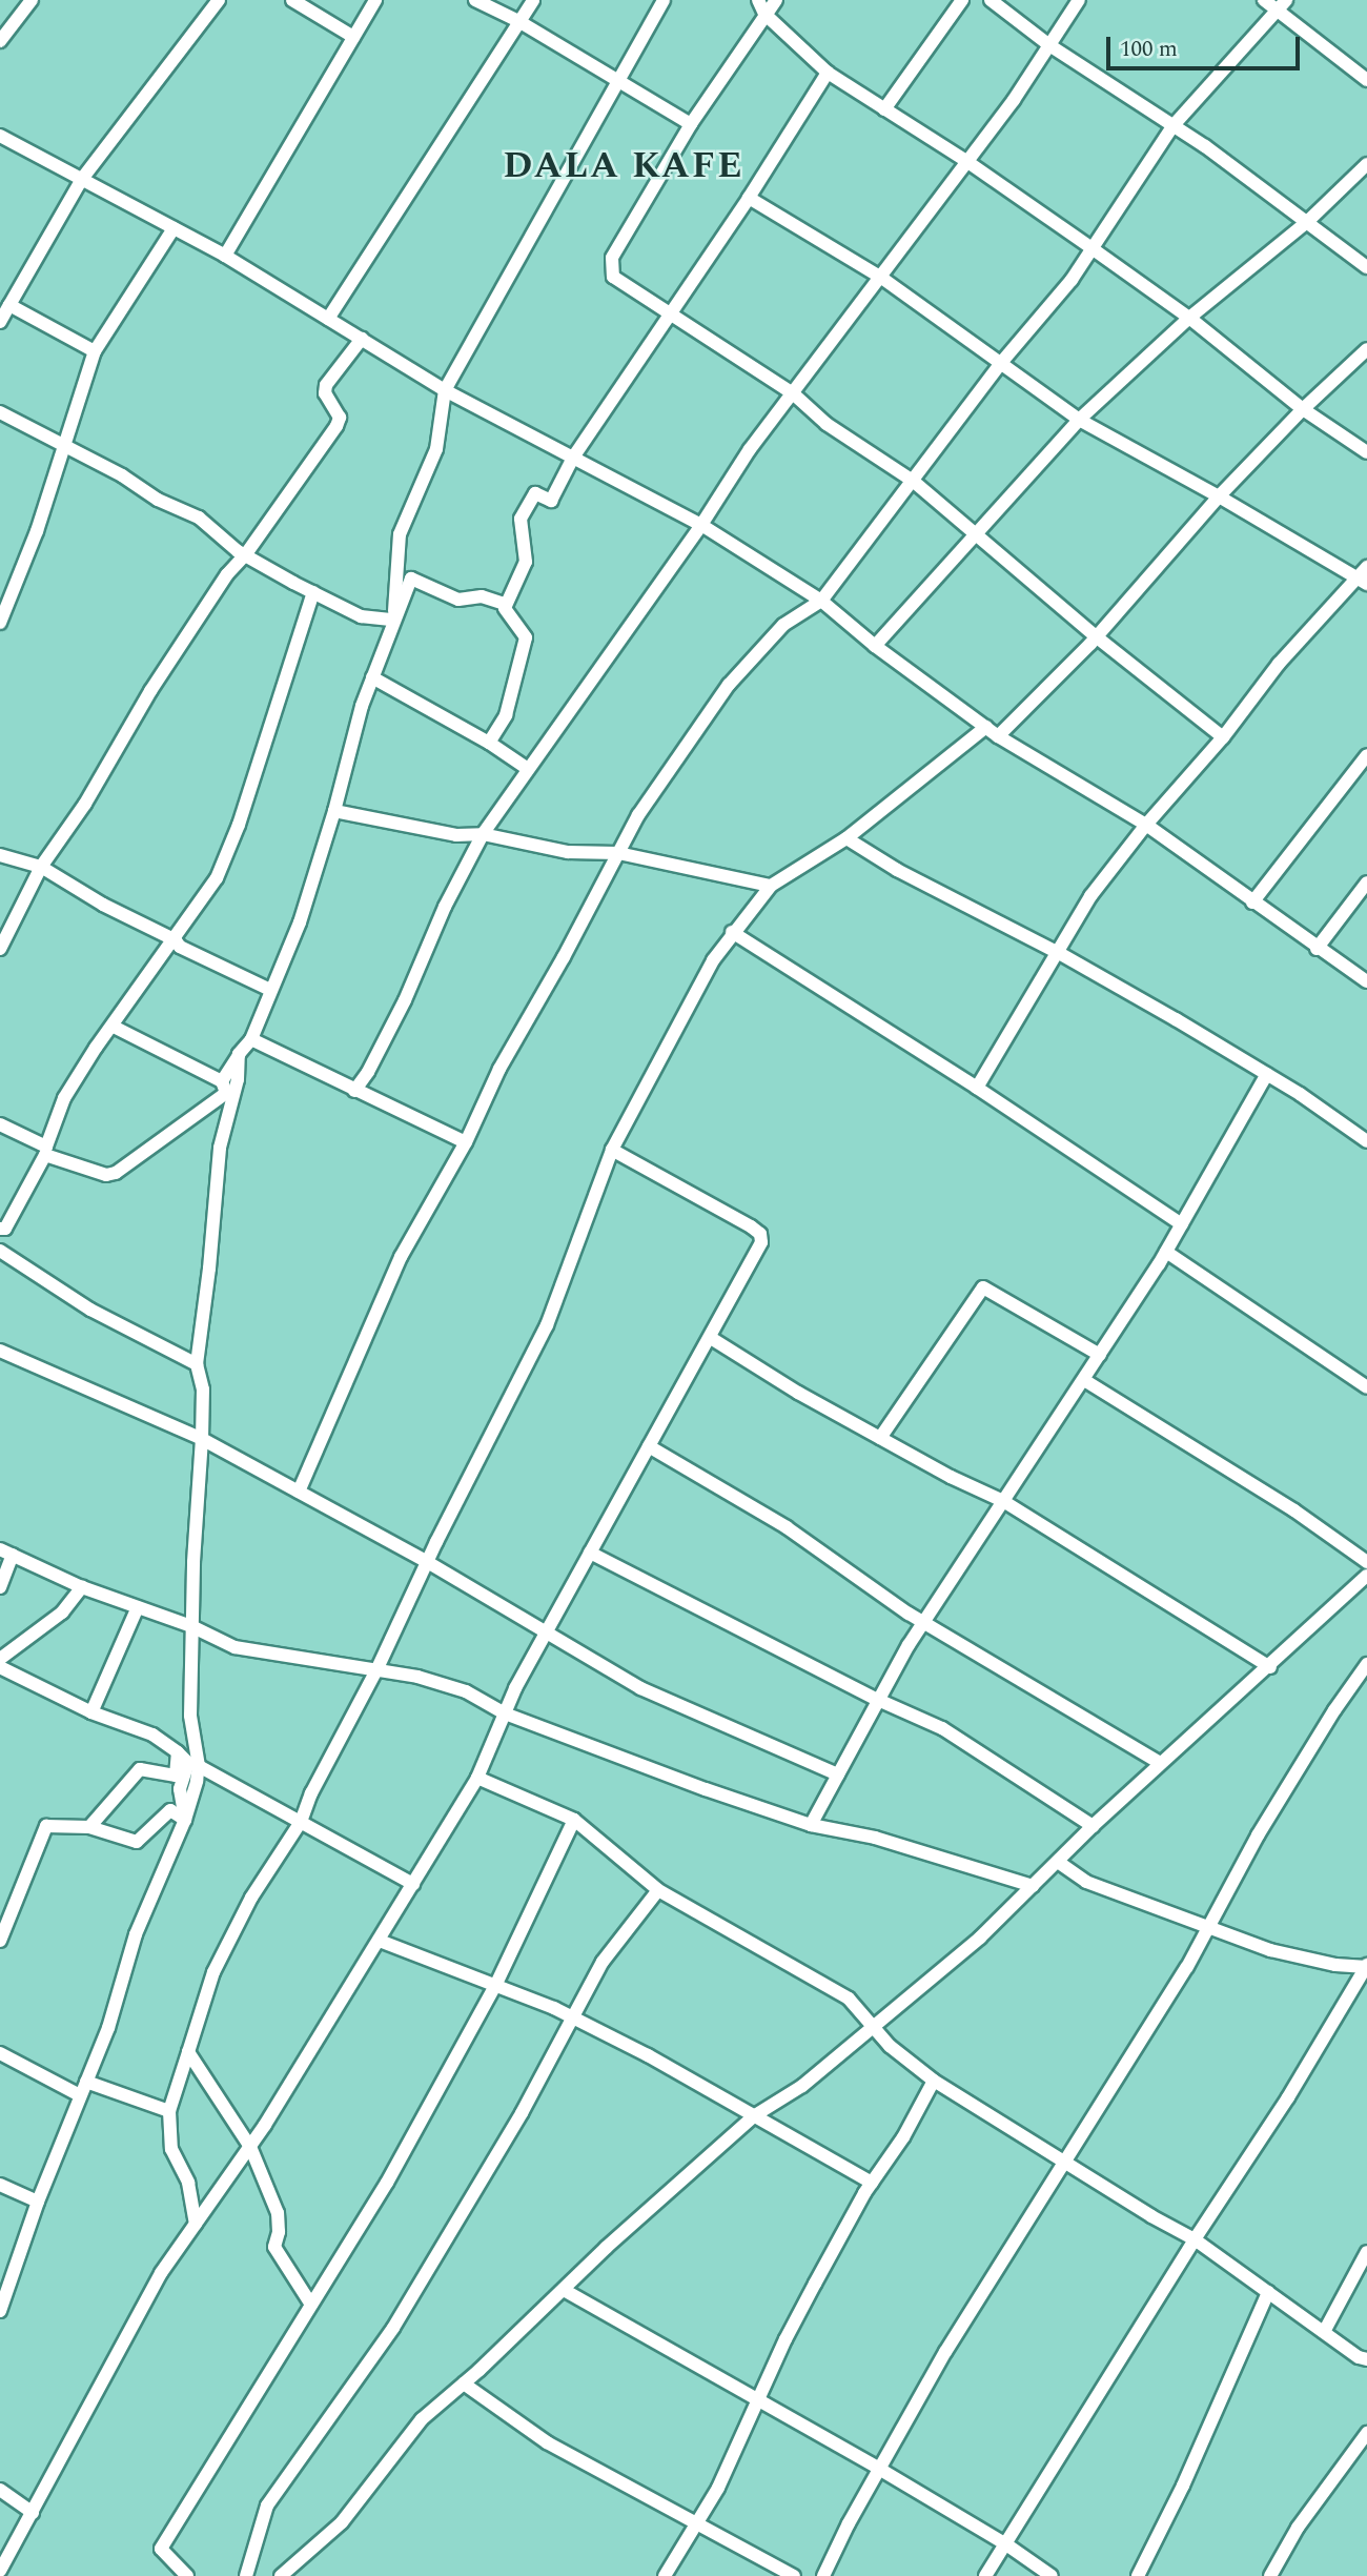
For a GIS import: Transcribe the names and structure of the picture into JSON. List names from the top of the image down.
{
  "districts": ["DALA KAFE"],
  "scale_bar": "100 m"
}
